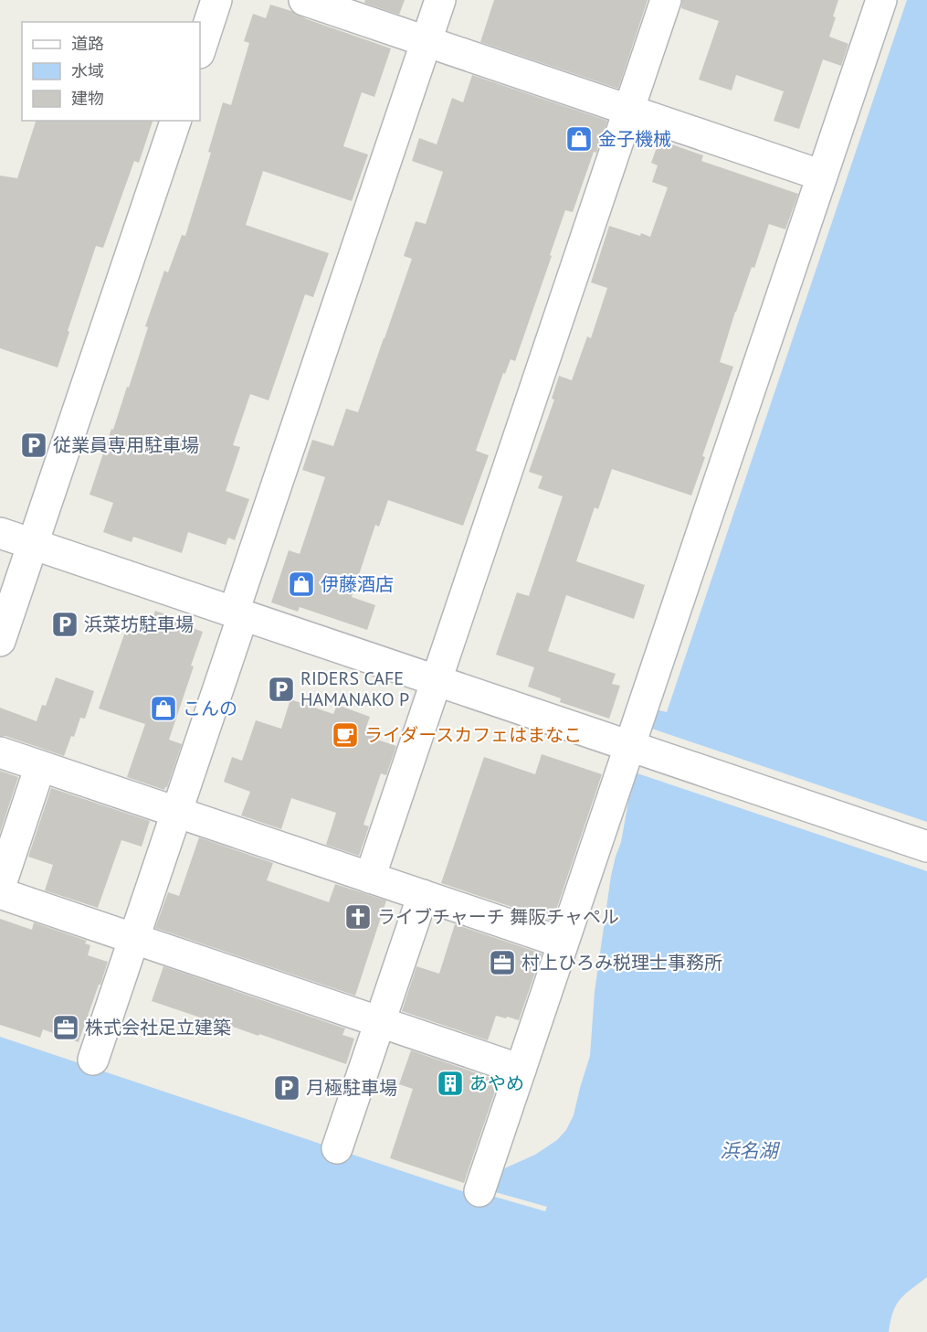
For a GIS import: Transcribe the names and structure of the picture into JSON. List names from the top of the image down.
{
  "water": ["浜名湖"],
  "places": {
    "shop": ["金子機械", "伊藤酒店", "こんの"],
    "parking": [
      "従業員専用駐車場",
      "浜菜坊駐車場",
      "RIDERS CAFE HAMANAKO P",
      "月極駐車場"
    ],
    "cafe": ["ライダースカフェはまなこ"],
    "church": ["ライブチャーチ 舞阪チャペル"],
    "office": ["村上ひろみ税理士事務所", "株式会社足立建築"],
    "building": ["あやめ"]
  },
  "legend": ["道路", "水域", "建物"]
}
